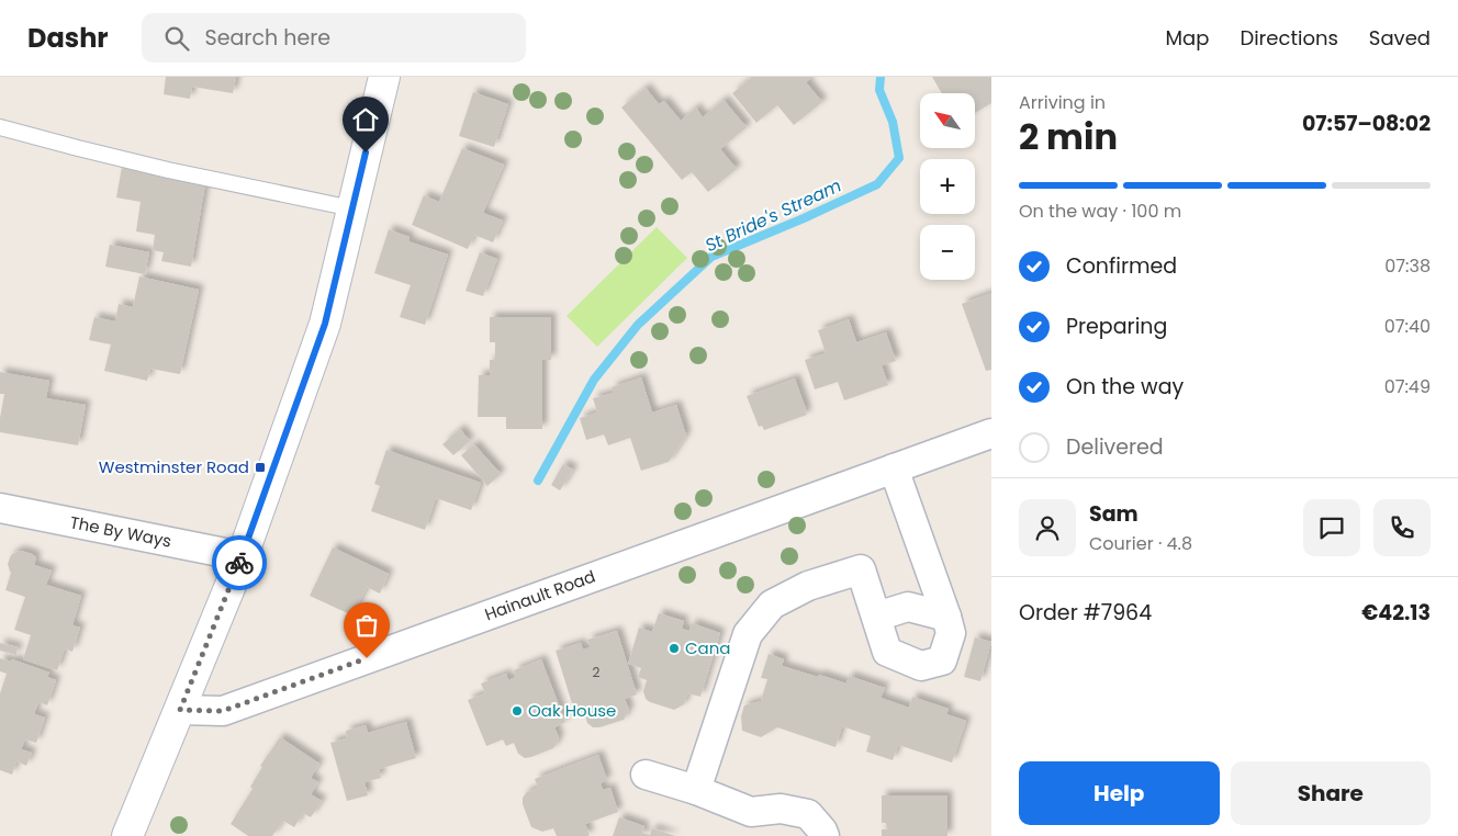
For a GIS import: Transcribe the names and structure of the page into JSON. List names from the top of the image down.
{
  "streets": {
    "street": ["The By Ways", "Hainault Road"]
  },
  "water": ["St Bride's Stream"],
  "places": {
    "transit": ["Westminster Road"],
    "other": ["Cana", "Oak House"]
  },
  "house_numbers": ["2"],
  "north": "top left",
  "page": {
    "header": "Dashr",
    "search": "Search here",
    "nav": ["Map", "Directions", "Saved"],
    "heading": ["2 min", "Arriving in", "07:57–08:02"],
    "panel": [
      "Sam",
      "Courier · 4.8",
      "Order #7964",
      "€42.13"
    ],
    "map_buttons": ["+", "−"],
    "bar": "On the way · 100 m",
    "list": [
      ["Confirmed", "07:38"],
      ["Preparing", "07:40"],
      ["On the way", "07:49"],
      "Delivered"
    ],
    "buttons": ["Help", "Share"]
  }
}
